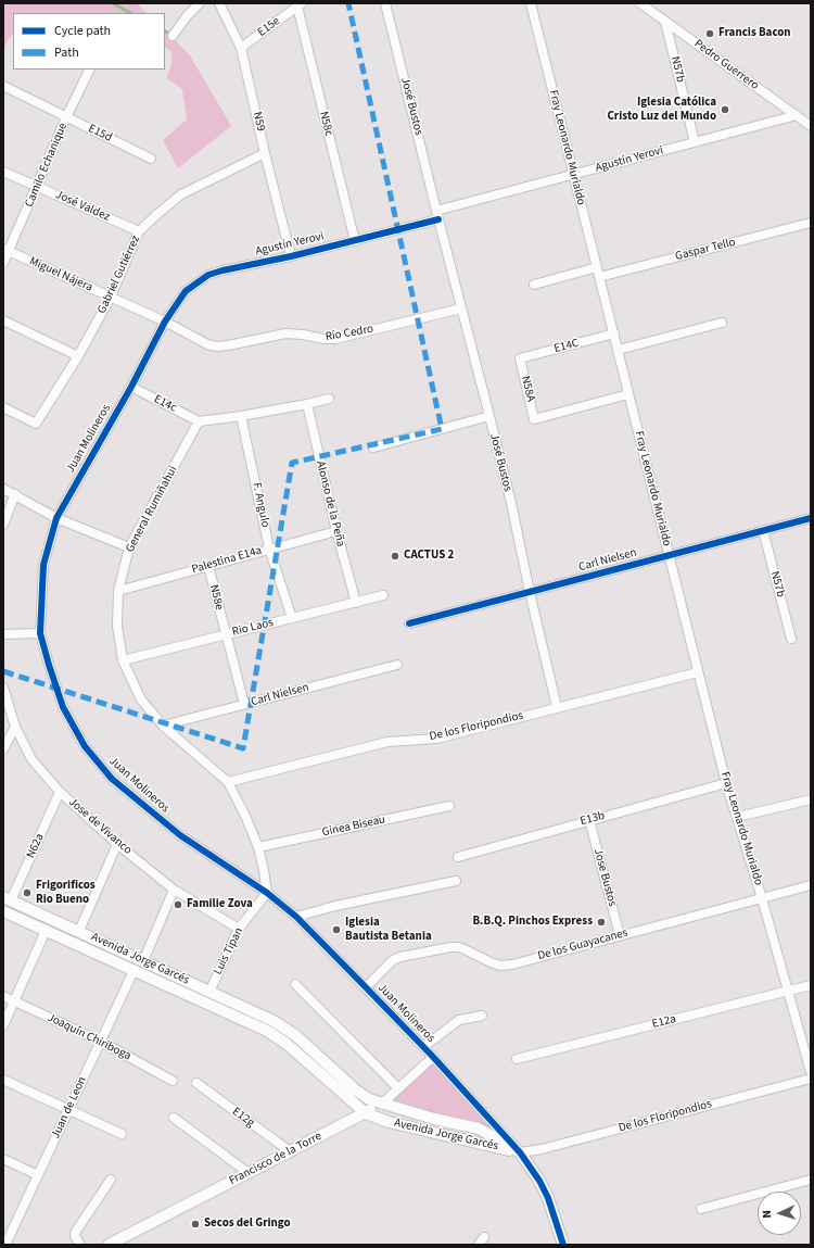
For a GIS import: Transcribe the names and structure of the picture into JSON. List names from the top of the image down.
{
  "streets": {
    "street": [
      "E15e",
      "Pedro Guerrero",
      "N57b",
      "José Bustos",
      "N59",
      "N58c",
      "E15d",
      "Fray Leonardo Murialdo",
      "Agustín Yerovi",
      "Camilo Echanique",
      "José Valdez",
      "Gaspar Tello",
      "Miguel Nájera",
      "Gabriel Gutiérrez",
      "Río Cedro",
      "E14C",
      "N58A",
      "E14c",
      "Juan Molineros",
      "Alonso de la Peña",
      "F. Angulo",
      "General Rumiñahui",
      "Palestina E14a",
      "Carl Nielsen",
      "N58e",
      "Rio Laos",
      "De los Floripondios",
      "E13b",
      "Jose de Vivanco",
      "Ginea Biseau",
      "N62a",
      "Jose Bustos",
      "De los Guayacanes",
      "Luis Tipan",
      "Avenida Jorge Garcés",
      "E12a",
      "Joaquín Chiriboga",
      "Juan de Leon",
      "E12g",
      "Francisco de la Torre"
    ]
  },
  "crossings": [
    ["E15e", "N59"],
    ["E15e", "N58c"],
    ["Pedro Guerrero", "N57b"],
    ["Pedro Guerrero", "Agustín Yerovi"],
    ["N57b", "Agustín Yerovi"],
    ["N57b", "Carl Nielsen"],
    ["José Bustos", "Agustín Yerovi"],
    ["José Bustos", "Río Cedro"],
    ["José Bustos", "Carl Nielsen"],
    ["José Bustos", "De los Floripondios"],
    ["N59", "Agustín Yerovi"],
    ["N59", "Gabriel Gutiérrez"],
    ["N58c", "Agustín Yerovi"],
    ["E15d", "Camilo Echanique"],
    ["Fray Leonardo Murialdo", "Agustín Yerovi"],
    ["Fray Leonardo Murialdo", "Gaspar Tello"],
    ["Fray Leonardo Murialdo", "E14C"],
    ["Fray Leonardo Murialdo", "N58A"],
    ["Fray Leonardo Murialdo", "Carl Nielsen"],
    ["Fray Leonardo Murialdo", "De los Floripondios"],
    ["Fray Leonardo Murialdo", "E13b"],
    ["Fray Leonardo Murialdo", "De los Guayacanes"],
    ["Fray Leonardo Murialdo", "E12a"],
    ["Agustín Yerovi", "Miguel Nájera"],
    ["Agustín Yerovi", "Río Cedro"],
    ["Agustín Yerovi", "Juan Molineros"],
    ["Camilo Echanique", "José Valdez"],
    ["Camilo Echanique", "Miguel Nájera"],
    ["José Valdez", "Gabriel Gutiérrez"],
    ["Miguel Nájera", "Gabriel Gutiérrez"],
    ["Miguel Nájera", "Río Cedro"],
    ["Miguel Nájera", "Juan Molineros"],
    ["Río Cedro", "Juan Molineros"],
    ["E14C", "N58A"],
    ["E14c", "Juan Molineros"],
    ["E14c", "General Rumiñahui"],
    ["Juan Molineros", "General Rumiñahui"],
    ["Juan Molineros", "De los Floripondios"],
    ["Juan Molineros", "De los Guayacanes"],
    ["Juan Molineros", "Luis Tipan"],
    ["Juan Molineros", "Avenida Jorge Garcés"],
    ["Juan Molineros", "Francisco de la Torre"],
    ["Alonso de la Peña", "Palestina E14a"],
    ["Alonso de la Peña", "Rio Laos"],
    ["F. Angulo", "Palestina E14a"],
    ["F. Angulo", "Rio Laos"],
    ["General Rumiñahui", "Palestina E14a"],
    ["General Rumiñahui", "Carl Nielsen"],
    ["General Rumiñahui", "Rio Laos"],
    ["General Rumiñahui", "De los Floripondios"],
    ["General Rumiñahui", "Ginea Biseau"],
    ["General Rumiñahui", "Luis Tipan"],
    ["Palestina E14a", "N58e"],
    ["Carl Nielsen", "N58e"],
    ["N58e", "Rio Laos"],
    ["De los Floripondios", "Avenida Jorge Garcés"],
    ["E13b", "Jose Bustos"],
    ["Jose de Vivanco", "N62a"],
    ["Jose de Vivanco", "Luis Tipan"],
    ["N62a", "Avenida Jorge Garcés"],
    ["Jose Bustos", "De los Guayacanes"],
    ["Luis Tipan", "Avenida Jorge Garcés"],
    ["Avenida Jorge Garcés", "Juan de Leon"],
    ["Avenida Jorge Garcés", "Francisco de la Torre"],
    ["Joaquín Chiriboga", "Juan de Leon"],
    ["E12g", "Francisco de la Torre"]
  ],
  "places": [
    "Francis Bacon",
    "Iglesia Católica Cristo Luz del Mundo",
    "CACTUS 2",
    "Frigorificos Rio Bueno",
    "Familie Zova",
    "B.B.Q. Pinchos Express",
    "Iglesia Bautista Betania",
    "Secos del Gringo"
  ],
  "legend": ["Cycle path", "Path"],
  "north": "left"
}
